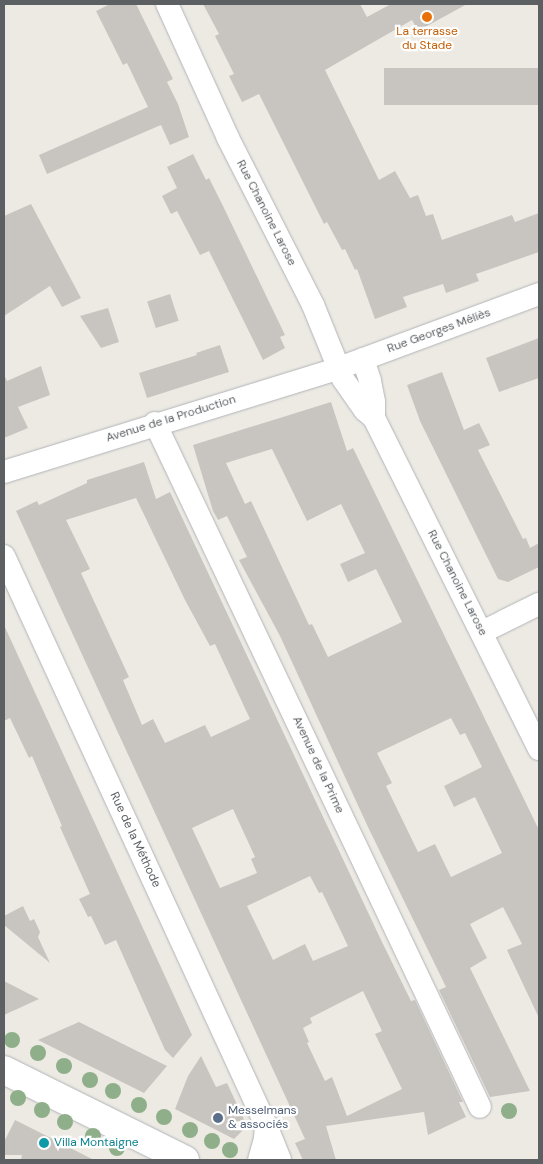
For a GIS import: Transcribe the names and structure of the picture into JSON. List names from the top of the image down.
{
  "streets": {
    "street": [
      "Rue Chanoine Larose",
      "Rue Georges Méliès",
      "Avenue de la Production",
      "Avenue de la Prime",
      "Rue de la Méthode"
    ]
  },
  "crossings": [
    ["Rue Chanoine Larose", "Rue Georges Méliès"],
    ["Rue Chanoine Larose", "Avenue de la Production"],
    ["Rue Georges Méliès", "Avenue de la Production"],
    ["Avenue de la Production", "Avenue de la Prime"]
  ],
  "places": ["La terrasse du Stade", "Messelmans & associés", "Villa Montaigne"]
}
